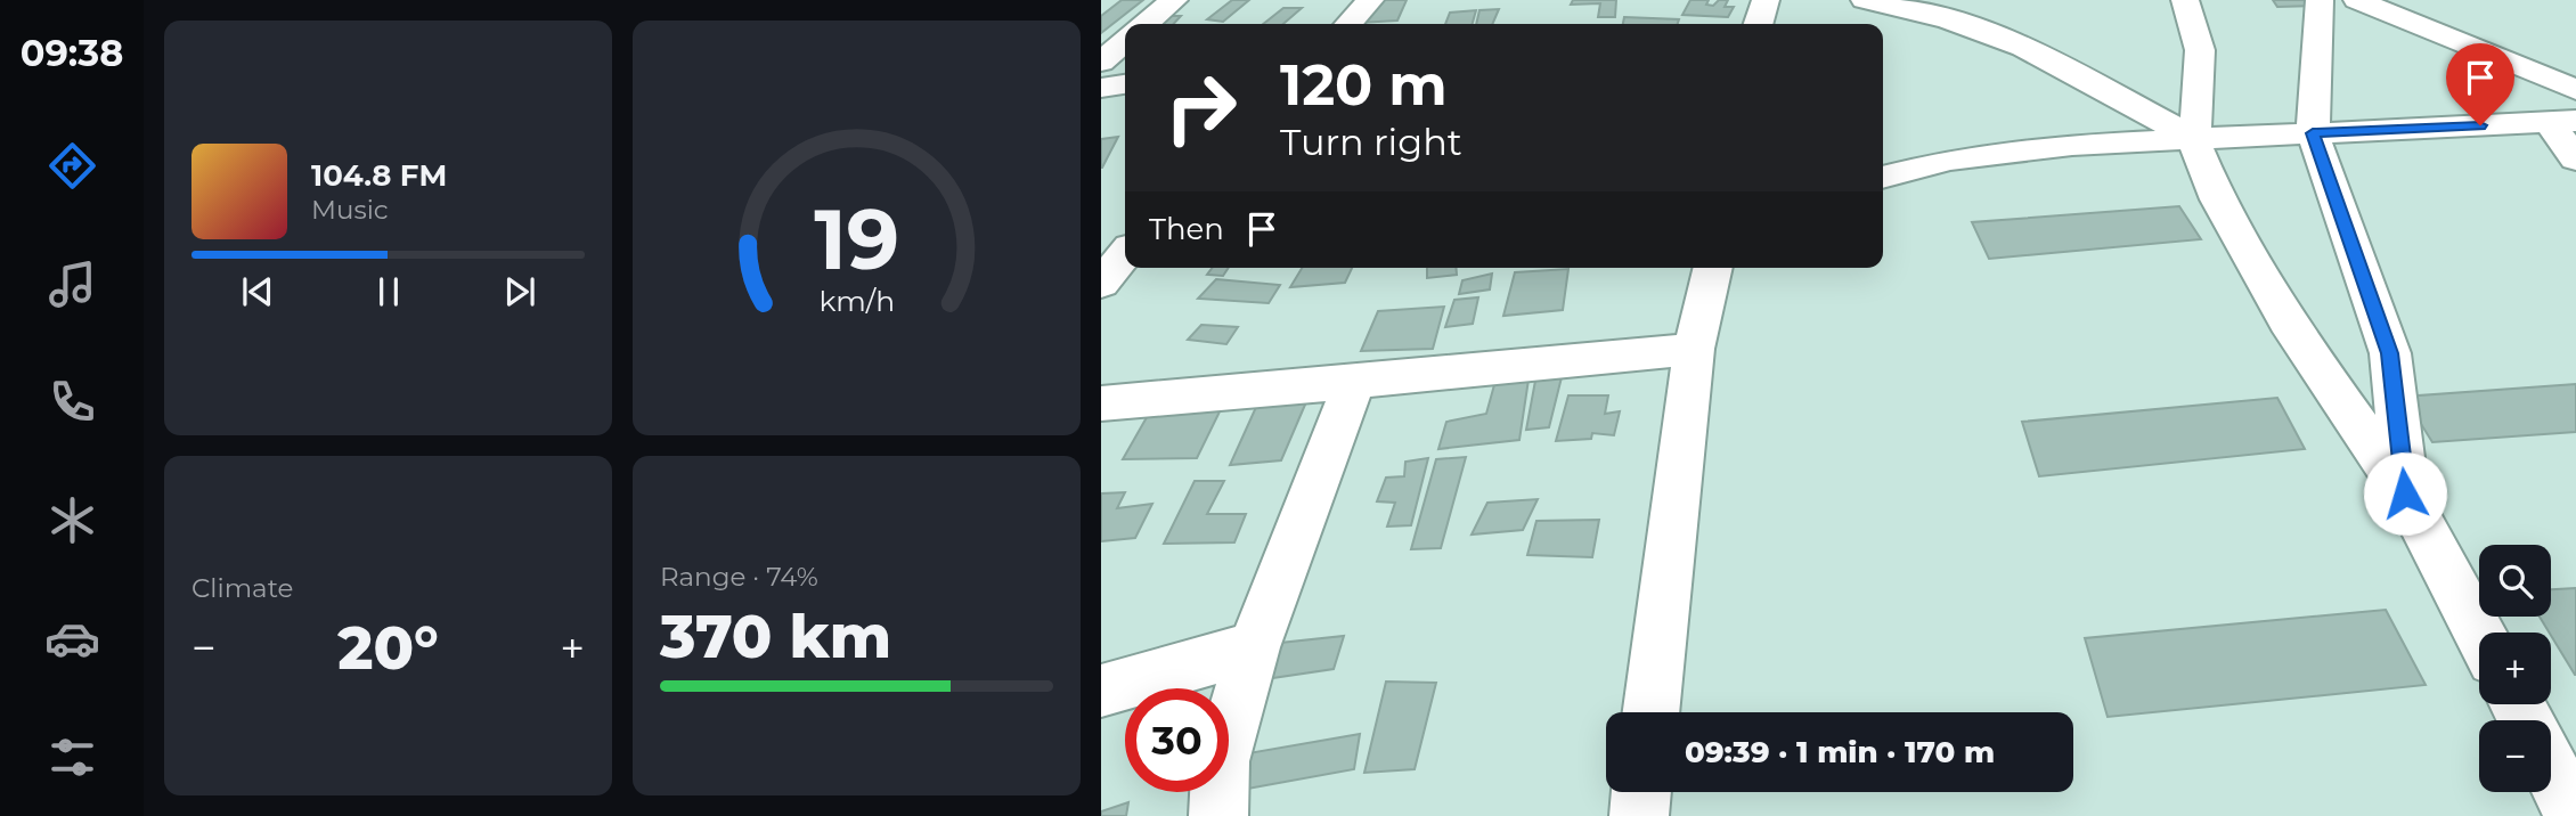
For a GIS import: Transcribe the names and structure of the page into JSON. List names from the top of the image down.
{
  "page": {
    "tabs": "09:38",
    "turn": ["120 m", "Turn right"],
    "song": ["104.8 FM", "Music"],
    "then": "Then",
    "tile": [
      "Climate",
      ["Range · 74%", "370 km"]
    ],
    "map_buttons": ["+", "−"],
    "heat": ["−", "20°", "+"],
    "limit": "30",
    "trip": "09:39 · 1 min · 170 m",
    "gauge": ["19", "km/h"]
  }
}
